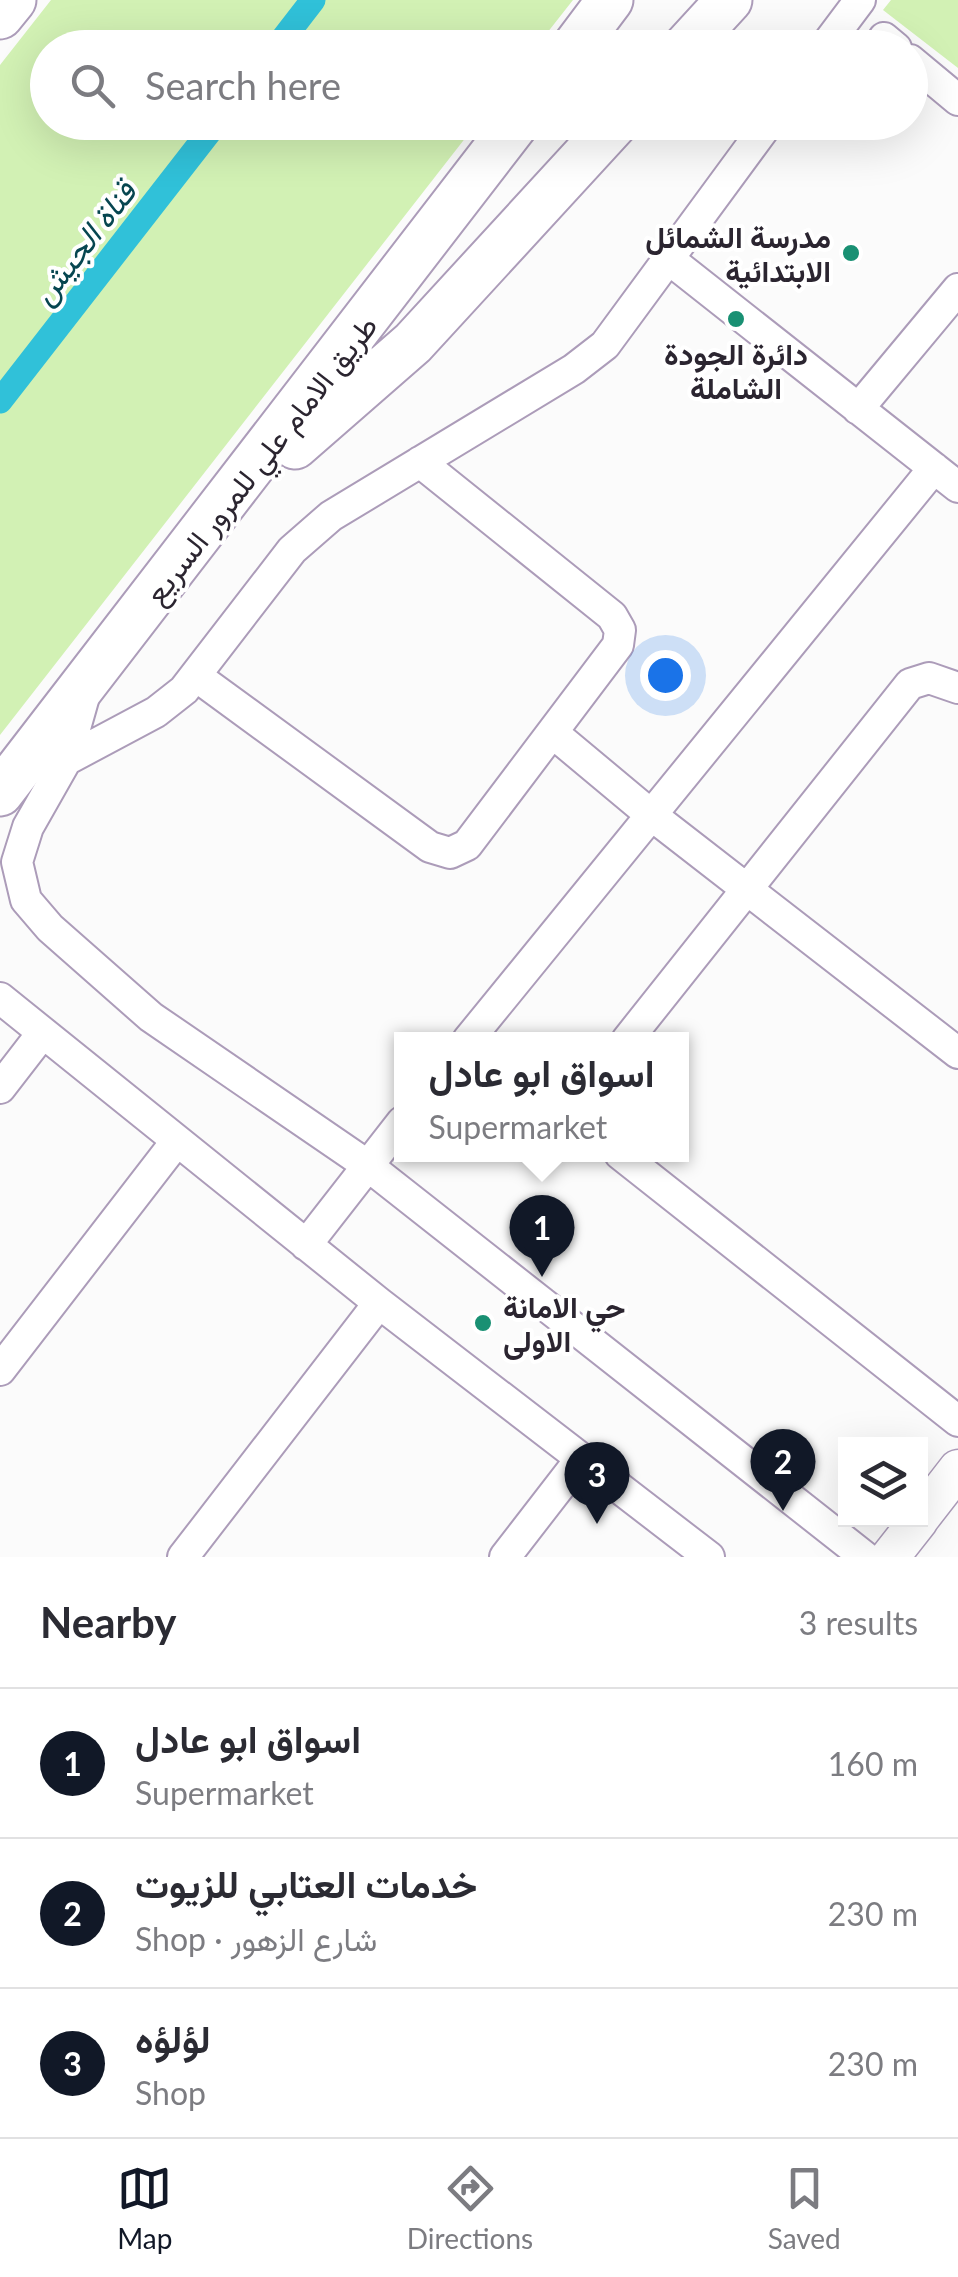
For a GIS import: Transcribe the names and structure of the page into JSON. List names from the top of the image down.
{
  "streets": {
    "highway": ["طريق الامام علي للمرور السريع"]
  },
  "water": ["قناة الجيش"],
  "places": ["مدرسة الشمائل الابتدائية", "دائرة الجودة الشاملة", "حي الامانة الاولى"],
  "page": {
    "search": "Search here",
    "popup": ["اسواق ابو عادل", "Supermarket"],
    "pins": ["1", "2", "3"],
    "heading": ["Nearby", "3 results"],
    "list": [
      {
        "mark": "1",
        "name": "اسواق ابو عادل",
        "note": "Supermarket",
        "value": "160 m"
      },
      {
        "mark": "2",
        "name": "خدمات العتابي للزيوت",
        "note": "Shop · شارع الزهور",
        "value": "230 m"
      },
      {
        "mark": "3",
        "name": "لؤلؤه",
        "note": "Shop",
        "value": "230 m"
      }
    ],
    "nav": ["Map", "Directions", "Saved"]
  }
}
